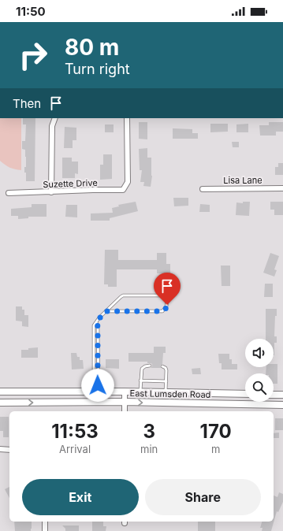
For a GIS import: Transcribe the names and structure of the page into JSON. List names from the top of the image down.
{
  "streets": {
    "main road": ["East Lumsden Road"],
    "street": ["Lisa Lane", "Suzette Drive"]
  },
  "page": {
    "status": "11:50",
    "turn": ["80 m", "Turn right"],
    "then": "Then",
    "eta": [
      "11:53",
      "Arrival",
      "3",
      "min",
      "170",
      "m"
    ],
    "buttons": ["Exit", "Share"]
  }
}
